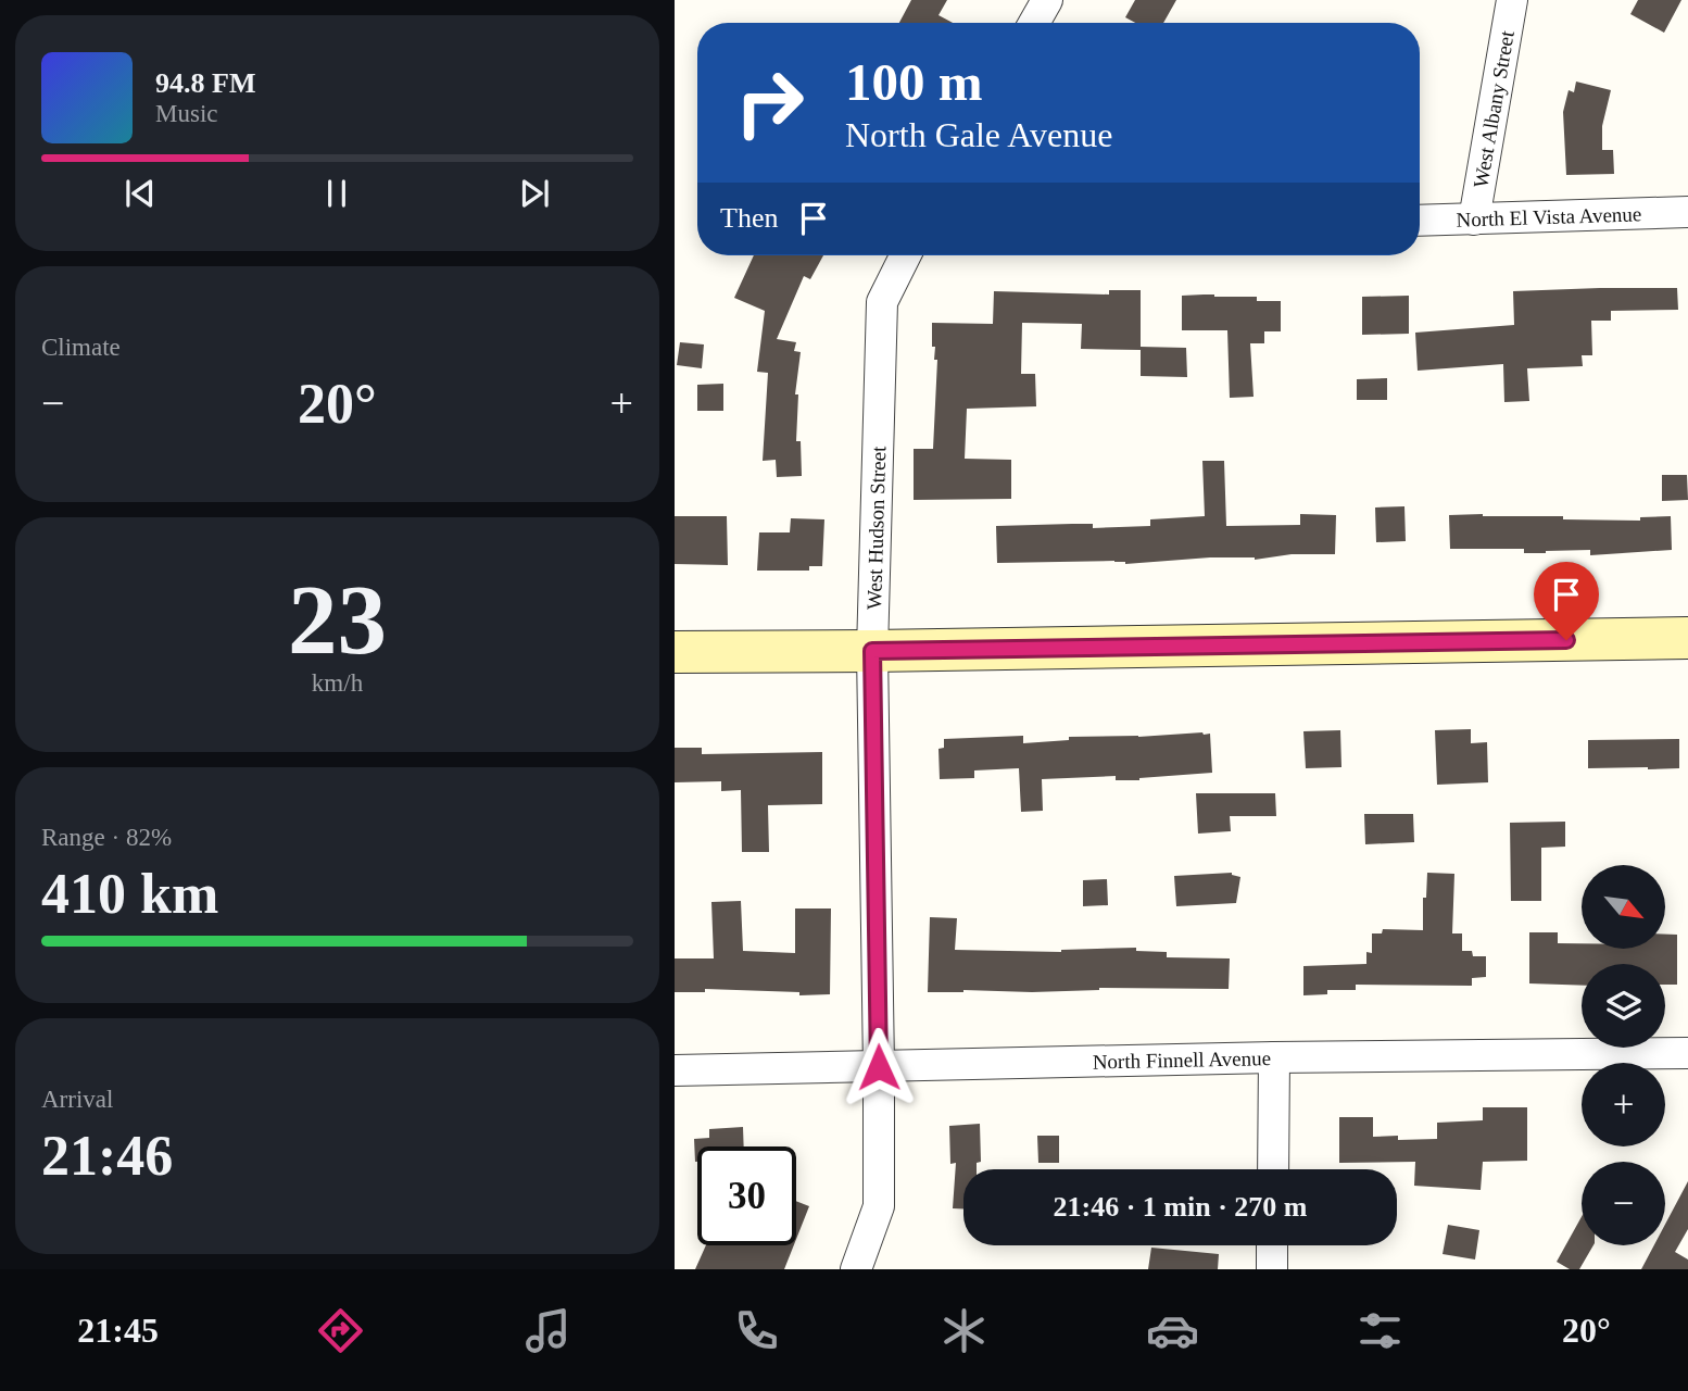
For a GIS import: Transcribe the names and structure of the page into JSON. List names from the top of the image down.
{
  "streets": {
    "street": [
      "West Albany Street",
      "North El Vista Avenue",
      "West Hudson Street",
      "North Finnell Avenue"
    ]
  },
  "crossings": [
    ["West Albany Street", "North El Vista Avenue"],
    ["West Hudson Street", "North Finnell Avenue"]
  ],
  "north": "bottom right",
  "page": {
    "turn": ["100 m", "North Gale Avenue"],
    "song": ["94.8 FM", "Music"],
    "then": "Then",
    "tile": [
      "Climate",
      ["23", "km/h"],
      ["Range · 82%", "410 km"],
      ["Arrival", "21:46"]
    ],
    "heat": ["−", "20°", "+"],
    "map_buttons": ["+", "−"],
    "limit": "30",
    "trip": "21:46 · 1 min · 270 m",
    "tabs": ["21:45", "20°"]
  }
}
